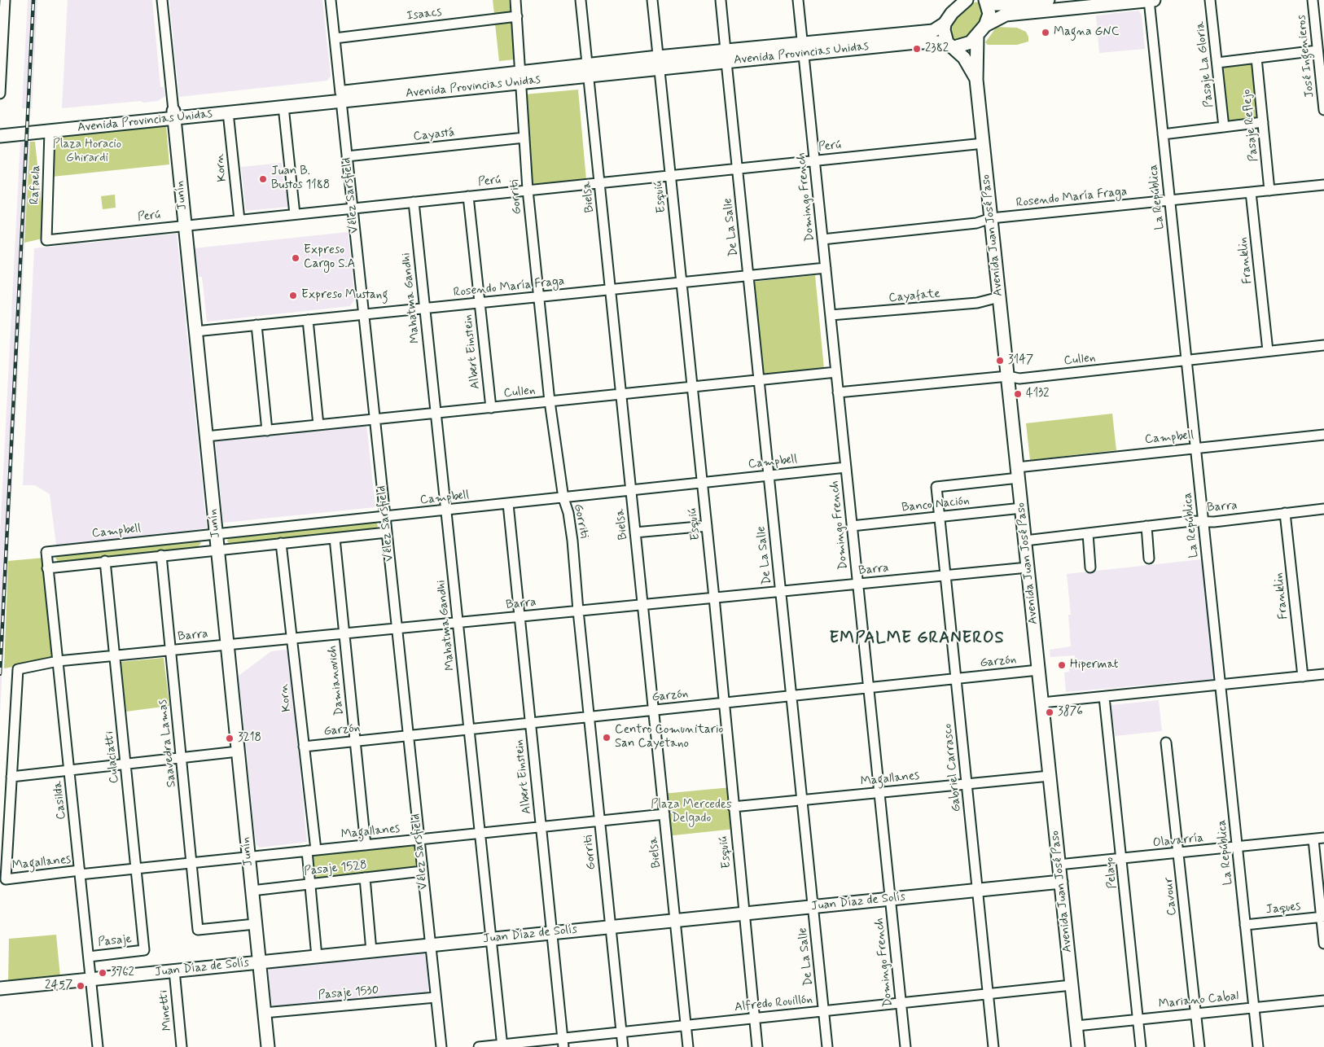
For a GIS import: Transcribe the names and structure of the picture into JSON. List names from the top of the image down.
{
  "streets": {
    "main road": [
      "Avenida Provincias Unidas",
      "Junín",
      "Avenida Juan José Paso",
      "Juan Díaz de Solís"
    ],
    "street": [
      "Isaacs",
      "José Ingenieros",
      "Pasaje La Gloria",
      "Pasaje Reflejo",
      "Cayastá",
      "Perú",
      "Korn",
      "Rafaela",
      "Vélez Sarsfield",
      "Gorriti",
      "Bielsa",
      "Esquiú",
      "Domingo French",
      "La República",
      "Rosendo María Fraga",
      "De La Salle",
      "Franklin",
      "Cayafate",
      "Mahatma Gandhi",
      "Albert Einstein",
      "Cullen",
      "Campbell",
      "Banco Nación",
      "Barra",
      "Garzón",
      "Damianovich",
      "Saavedra Lamas",
      "Culaciatti",
      "Gabriel Carrasco",
      "Magallanes",
      "Casilda",
      "Olavarría",
      "Pasaje 1528",
      "Pelayo",
      "Cavour",
      "Jaques",
      "Pasaje",
      "Pasaje 1530",
      "Mariano Cabal",
      "Alfredo Rouillón",
      "Minetti"
    ]
  },
  "crossings": [
    ["Isaacs", "Vélez Sarsfield"],
    ["Isaacs", "Gorriti"],
    ["Avenida Provincias Unidas", "Korn"],
    ["Avenida Provincias Unidas", "Rafaela"],
    ["Avenida Provincias Unidas", "Junín"],
    ["Avenida Provincias Unidas", "Vélez Sarsfield"],
    ["Avenida Provincias Unidas", "Gorriti"],
    ["Avenida Provincias Unidas", "Bielsa"],
    ["Avenida Provincias Unidas", "Esquiú"],
    ["Avenida Provincias Unidas", "Domingo French"],
    ["Avenida Provincias Unidas", "De La Salle"],
    ["Avenida Provincias Unidas", "Avenida Juan José Paso"],
    ["Pasaje Reflejo", "Rosendo María Fraga"],
    ["Cayastá", "Vélez Sarsfield"],
    ["Cayastá", "Gorriti"],
    ["Perú", "Korn"],
    ["Perú", "Rafaela"],
    ["Perú", "Junín"],
    ["Perú", "Vélez Sarsfield"],
    ["Perú", "Gorriti"],
    ["Perú", "Bielsa"],
    ["Perú", "Esquiú"],
    ["Perú", "Domingo French"],
    ["Perú", "De La Salle"],
    ["Perú", "Avenida Juan José Paso"],
    ["Perú", "Mahatma Gandhi"],
    ["Perú", "Albert Einstein"],
    ["Korn", "Barra"],
    ["Korn", "Garzón"],
    ["Korn", "Magallanes"],
    ["Korn", "Pasaje 1528"],
    ["Korn", "Juan Díaz de Solís"],
    ["Junín", "Rosendo María Fraga"],
    ["Junín", "Cullen"],
    ["Junín", "Campbell"],
    ["Junín", "Barra"],
    ["Junín", "Saavedra Lamas"],
    ["Junín", "Magallanes"],
    ["Junín", "Pasaje 1528"],
    ["Junín", "Juan Díaz de Solís"],
    ["Junín", "Pasaje 1530"],
    ["Vélez Sarsfield", "Rosendo María Fraga"],
    ["Vélez Sarsfield", "Cullen"],
    ["Vélez Sarsfield", "Campbell"],
    ["Vélez Sarsfield", "Barra"],
    ["Vélez Sarsfield", "Garzón"],
    ["Vélez Sarsfield", "Magallanes"],
    ["Vélez Sarsfield", "Pasaje 1528"],
    ["Vélez Sarsfield", "Juan Díaz de Solís"],
    ["Vélez Sarsfield", "Pasaje 1530"],
    ["Gorriti", "Rosendo María Fraga"],
    ["Gorriti", "Cullen"],
    ["Gorriti", "Campbell"],
    ["Gorriti", "Barra"],
    ["Gorriti", "Garzón"],
    ["Gorriti", "Magallanes"],
    ["Gorriti", "Juan Díaz de Solís"],
    ["Gorriti", "Alfredo Rouillón"],
    ["Bielsa", "Rosendo María Fraga"],
    ["Bielsa", "Cullen"],
    ["Bielsa", "Campbell"],
    ["Bielsa", "Barra"],
    ["Bielsa", "Garzón"],
    ["Bielsa", "Magallanes"],
    ["Bielsa", "Juan Díaz de Solís"],
    ["Bielsa", "Alfredo Rouillón"],
    ["Esquiú", "Rosendo María Fraga"],
    ["Esquiú", "Cullen"],
    ["Esquiú", "Campbell"],
    ["Esquiú", "Barra"],
    ["Esquiú", "Garzón"],
    ["Esquiú", "Magallanes"],
    ["Esquiú", "Juan Díaz de Solís"],
    ["Esquiú", "Alfredo Rouillón"],
    ["Domingo French", "Rosendo María Fraga"],
    ["Domingo French", "Cayafate"],
    ["Domingo French", "Cullen"],
    ["Domingo French", "Campbell"],
    ["Domingo French", "Banco Nación"],
    ["Domingo French", "Barra"],
    ["Domingo French", "Garzón"],
    ["Domingo French", "Magallanes"],
    ["Domingo French", "Juan Díaz de Solís"],
    ["Domingo French", "Alfredo Rouillón"],
    ["La República", "Rosendo María Fraga"],
    ["La República", "Cullen"],
    ["La República", "Campbell"],
    ["La República", "Barra"],
    ["La República", "Olavarría"],
    ["La República", "Jaques"],
    ["La República", "Mariano Cabal"],
    ["Rosendo María Fraga", "De La Salle"],
    ["Rosendo María Fraga", "Avenida Juan José Paso"],
    ["Rosendo María Fraga", "Franklin"],
    ["Rosendo María Fraga", "Mahatma Gandhi"],
    ["Rosendo María Fraga", "Albert Einstein"],
    ["De La Salle", "Cullen"],
    ["De La Salle", "Campbell"],
    ["De La Salle", "Barra"],
    ["De La Salle", "Garzón"],
    ["De La Salle", "Magallanes"],
    ["De La Salle", "Juan Díaz de Solís"],
    ["De La Salle", "Alfredo Rouillón"],
    ["Avenida Juan José Paso", "Cayafate"],
    ["Avenida Juan José Paso", "Cullen"],
    ["Avenida Juan José Paso", "Campbell"],
    ["Avenida Juan José Paso", "Banco Nación"],
    ["Avenida Juan José Paso", "Barra"],
    ["Avenida Juan José Paso", "Garzón"],
    ["Avenida Juan José Paso", "Magallanes"],
    ["Avenida Juan José Paso", "Olavarría"],
    ["Avenida Juan José Paso", "Juan Díaz de Solís"],
    ["Avenida Juan José Paso", "Mariano Cabal"],
    ["Avenida Juan José Paso", "Alfredo Rouillón"],
    ["Franklin", "Cullen"],
    ["Franklin", "Barra"],
    ["Mahatma Gandhi", "Cullen"],
    ["Mahatma Gandhi", "Campbell"],
    ["Mahatma Gandhi", "Barra"],
    ["Mahatma Gandhi", "Garzón"],
    ["Mahatma Gandhi", "Magallanes"],
    ["Mahatma Gandhi", "Juan Díaz de Solís"],
    ["Mahatma Gandhi", "Alfredo Rouillón"],
    ["Albert Einstein", "Cullen"],
    ["Albert Einstein", "Campbell"],
    ["Albert Einstein", "Barra"],
    ["Albert Einstein", "Garzón"],
    ["Albert Einstein", "Magallanes"],
    ["Albert Einstein", "Juan Díaz de Solís"],
    ["Albert Einstein", "Alfredo Rouillón"],
    ["Campbell", "Gabriel Carrasco"],
    ["Campbell", "Casilda"],
    ["Banco Nación", "Gabriel Carrasco"],
    ["Barra", "Damianovich"],
    ["Barra", "Saavedra Lamas"],
    ["Barra", "Culaciatti"],
    ["Barra", "Gabriel Carrasco"],
    ["Barra", "Magallanes"],
    ["Barra", "Casilda"],
    ["Garzón", "Damianovich"],
    ["Garzón", "Gabriel Carrasco"],
    ["Damianovich", "Magallanes"],
    ["Saavedra Lamas", "Magallanes"],
    ["Culaciatti", "Magallanes"],
    ["Culaciatti", "Pasaje"],
    ["Gabriel Carrasco", "Magallanes"],
    ["Gabriel Carrasco", "Juan Díaz de Solís"],
    ["Gabriel Carrasco", "Alfredo Rouillón"],
    ["Magallanes", "Casilda"],
    ["Casilda", "Juan Díaz de Solís"],
    ["Casilda", "Pasaje"],
    ["Olavarría", "Pelayo"],
    ["Olavarría", "Cavour"],
    ["Pelayo", "Mariano Cabal"],
    ["Cavour", "Mariano Cabal"],
    ["Juan Díaz de Solís", "Minetti"]
  ],
  "districts": ["EMPALME GRANEROS"],
  "parks": ["Plaza Horacio Ghirardi", "Plaza Mercedes Delgado"],
  "places": [
    "Magna GNC",
    "2382",
    "Juan B. Bustos 1188",
    "Expreso Cargo S.A",
    "Expreso Mustang",
    "3147",
    "4132",
    "Hipermat",
    "3876",
    "Centro Comunitario San Cayetano",
    "3218",
    "3762",
    "2457"
  ]
}
